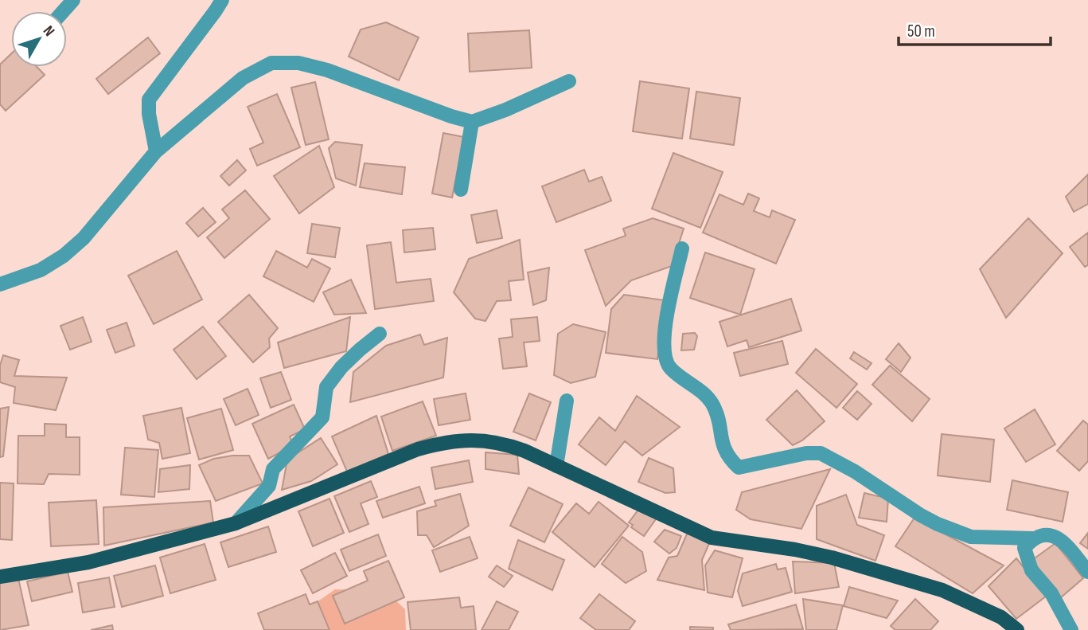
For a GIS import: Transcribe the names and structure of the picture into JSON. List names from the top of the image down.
{
  "scale_bar": "50 m",
  "north": "top right"
}
